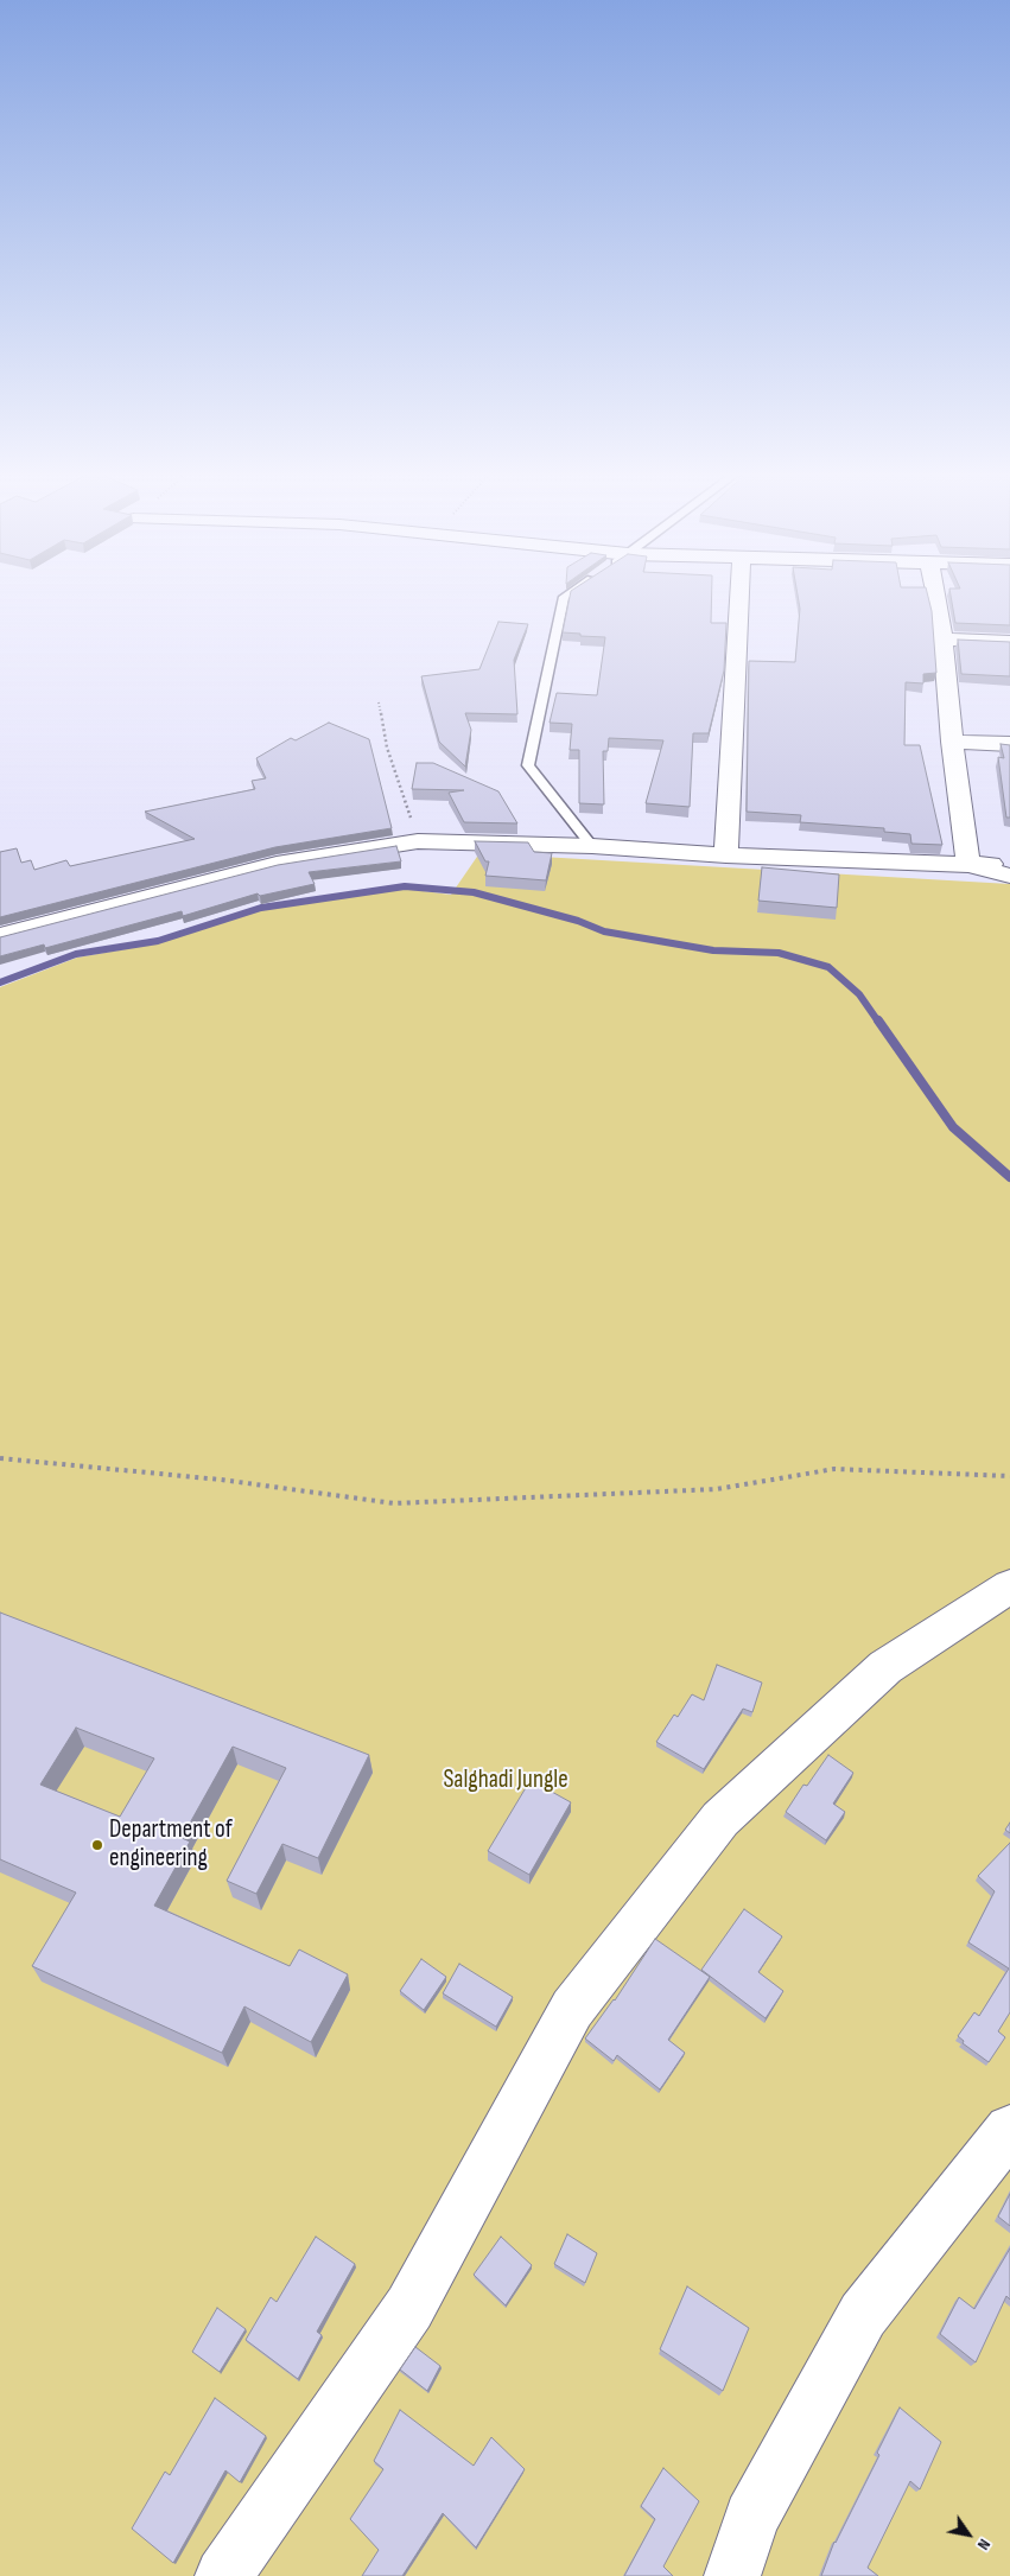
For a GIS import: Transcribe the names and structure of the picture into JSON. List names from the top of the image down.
{
  "parks": ["Salghadi Jungle"],
  "places": ["Department of engineering"],
  "north": "bottom right"
}
